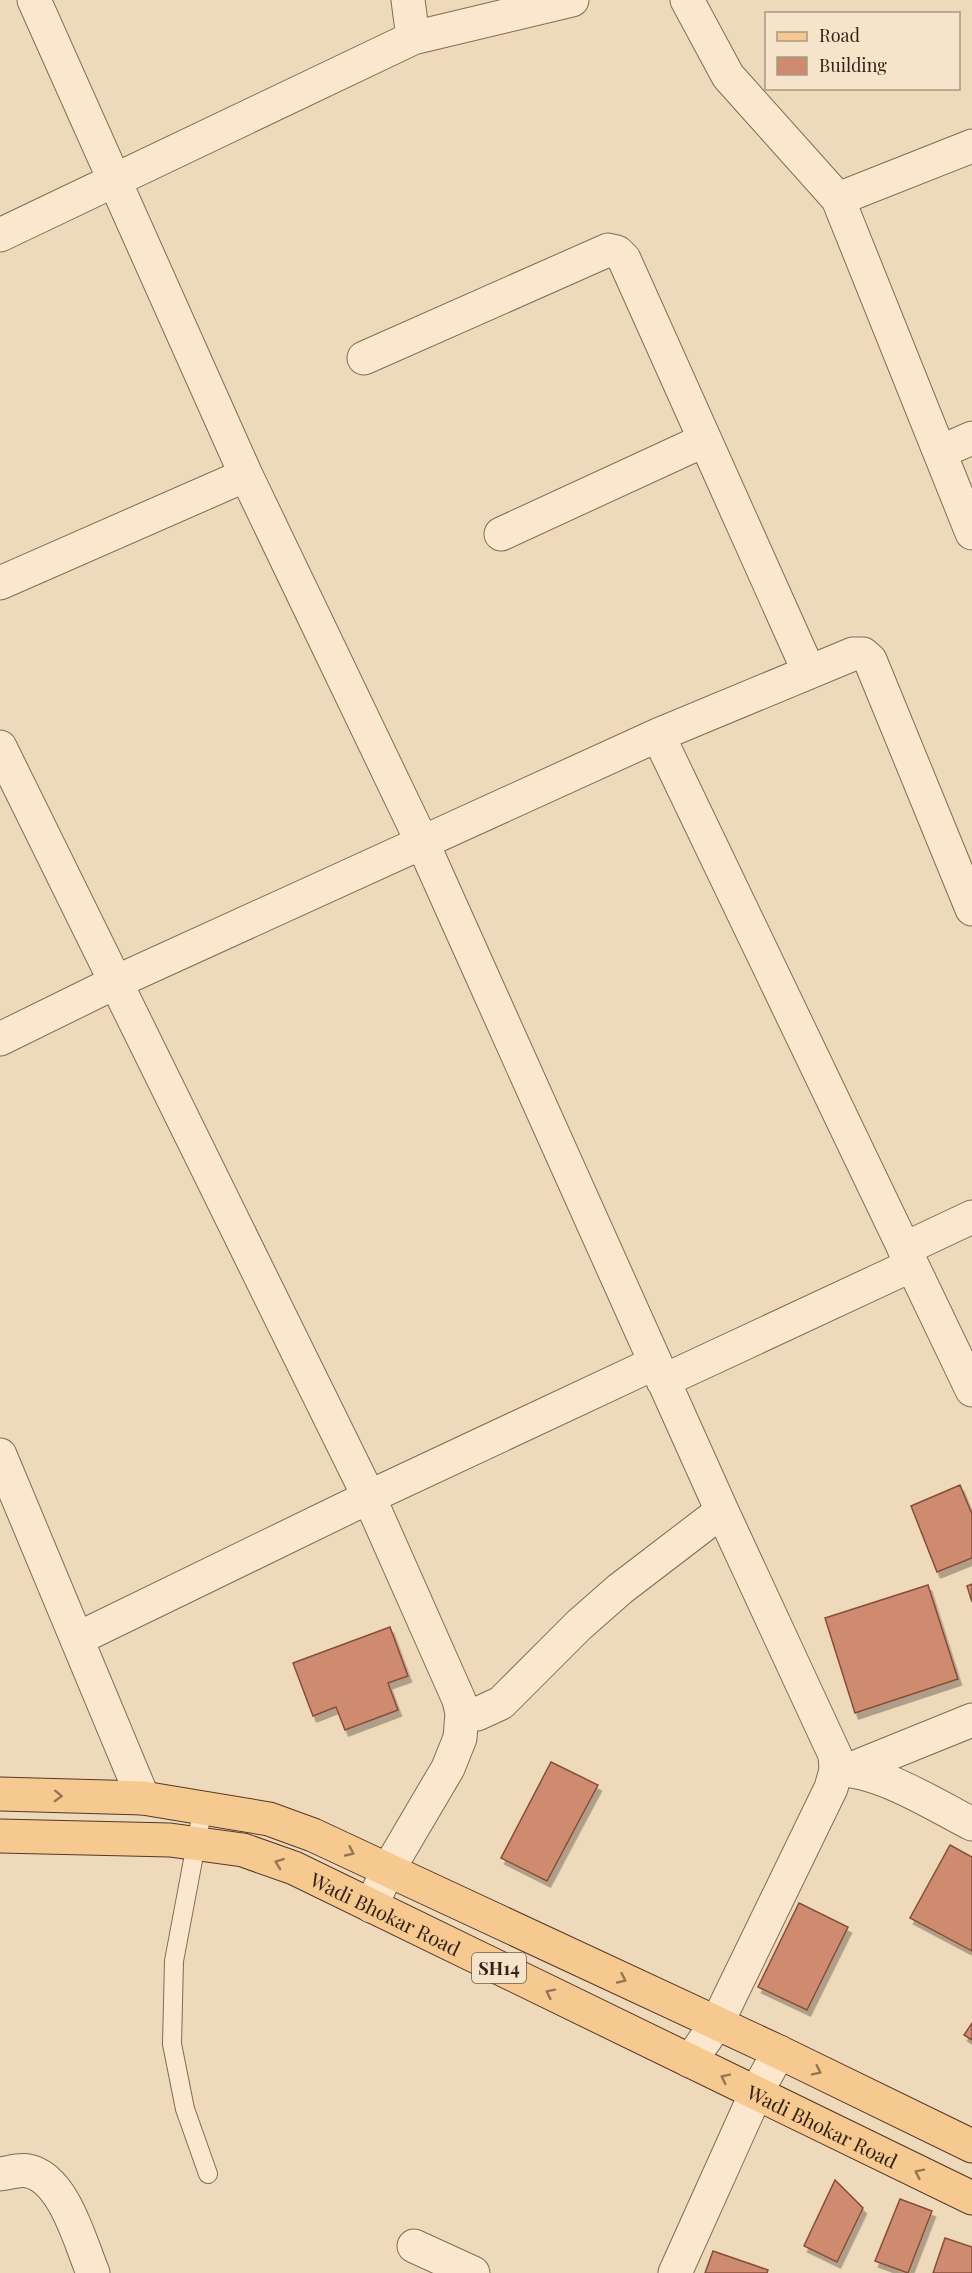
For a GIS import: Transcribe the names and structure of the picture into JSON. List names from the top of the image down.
{
  "streets": {
    "main road": ["Wadi Bhokar Road", "SH14"]
  },
  "legend": ["Road", "Building"]
}
